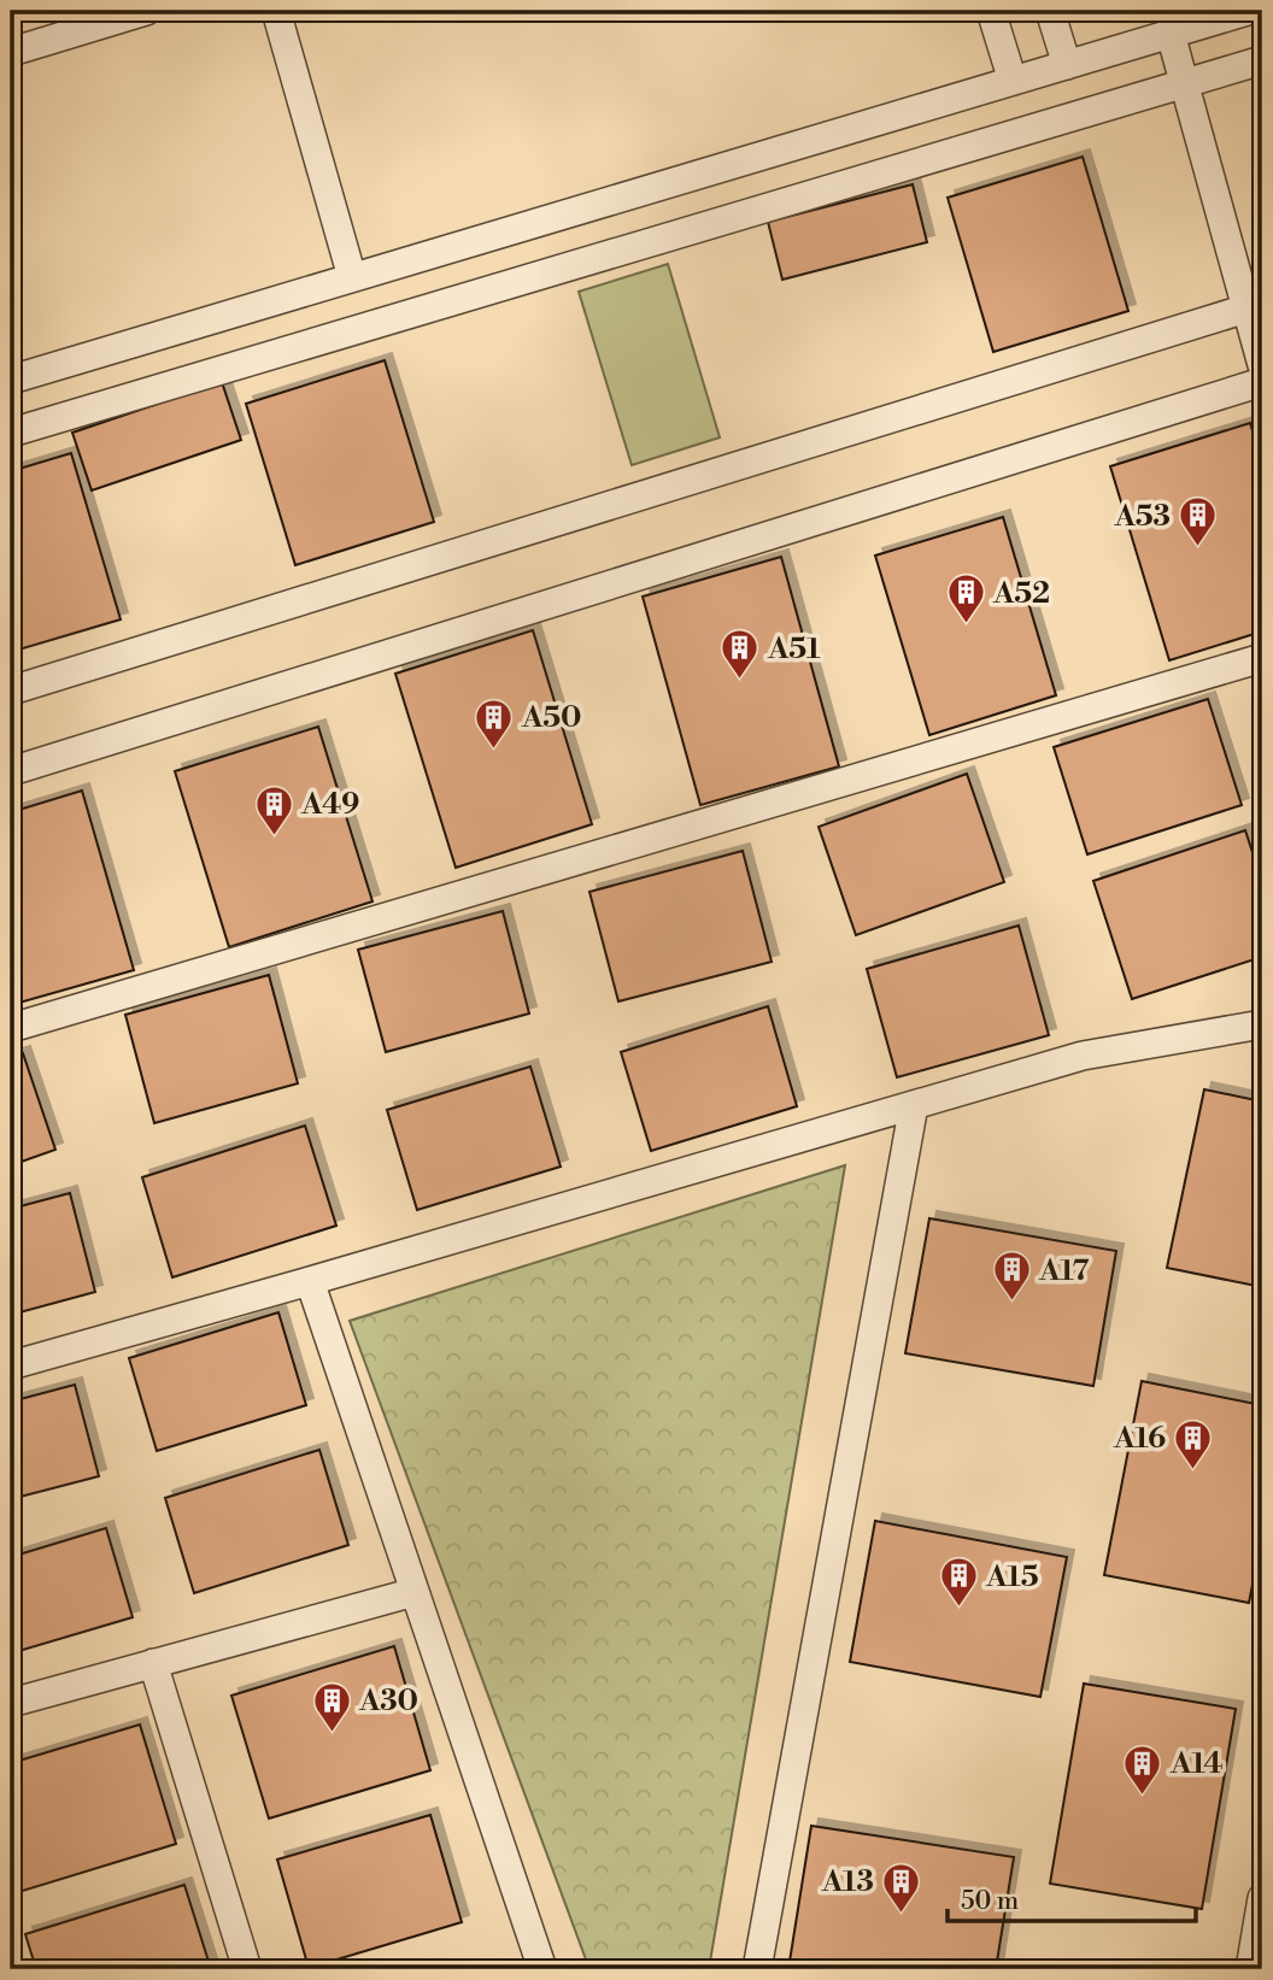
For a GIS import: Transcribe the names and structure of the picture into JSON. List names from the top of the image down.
{
  "places": {
    "building": [
      "A53",
      "A52",
      "A51",
      "A50",
      "A49",
      "A17",
      "A16",
      "A15",
      "A30",
      "A14",
      "A13"
    ]
  },
  "scale_bar": "50 m"
}
